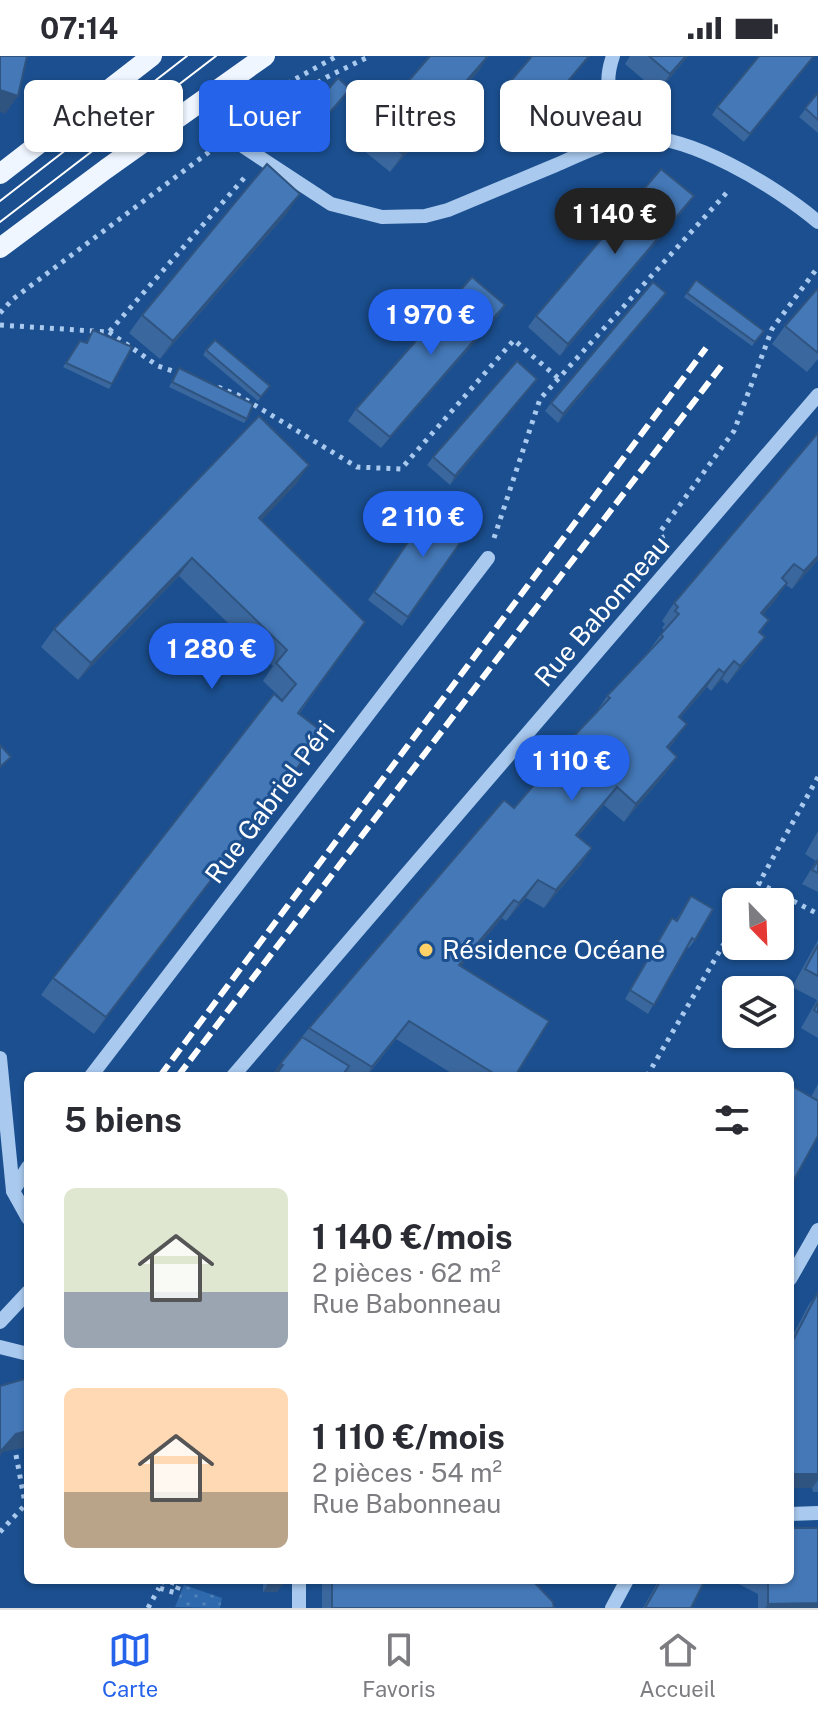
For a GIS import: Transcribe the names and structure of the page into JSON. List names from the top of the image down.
{
  "streets": {
    "street": ["Rue Babonneau", "Rue Gabriel Péri"]
  },
  "places": ["Résidence Océane"],
  "north": "bottom right",
  "page": {
    "status": "07:14",
    "chip": [
      "Acheter",
      "Louer",
      "Filtres",
      "Nouveau"
    ],
    "price": [
      "1 140 €",
      "1 970 €",
      "2 110 €",
      "1 280 €",
      "1 110 €"
    ],
    "heading": "5 biens",
    "list": [
      {
        "name": "1 140 €/mois",
        "note": "2 pièces · 62 m² · Rue Babonneau"
      },
      {
        "name": "1 110 €/mois",
        "note": "2 pièces · 54 m² · Rue Babonneau"
      }
    ],
    "tabs": ["Carte", "Favoris", "Accueil"]
  }
}
